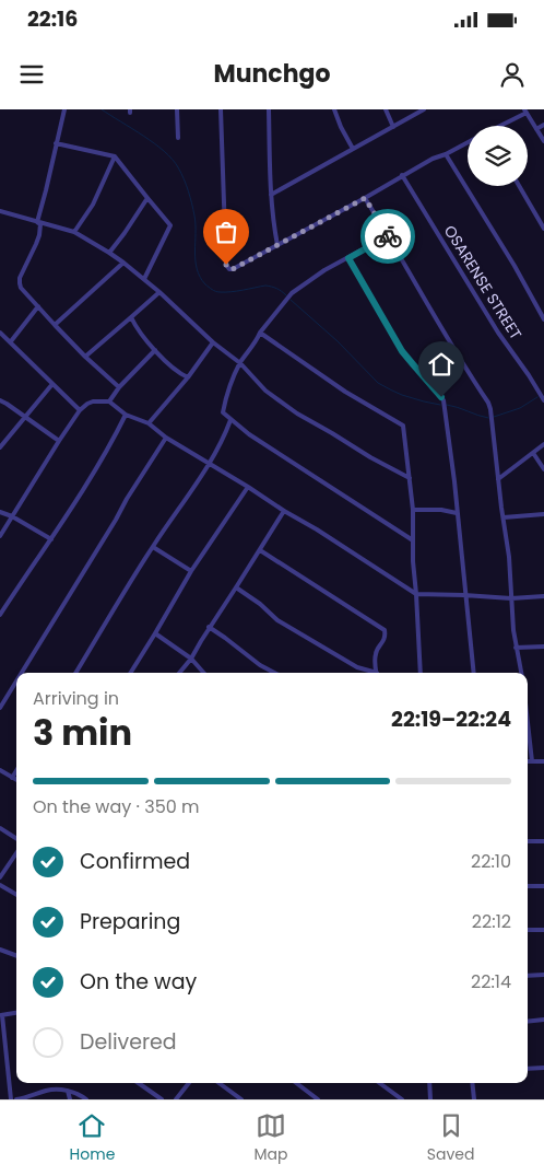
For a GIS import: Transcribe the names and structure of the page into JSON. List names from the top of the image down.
{
  "streets": {
    "street": ["OSARENSE STREET"]
  },
  "page": {
    "status": "22:16",
    "header": "Munchgo",
    "heading": ["3 min", "Arriving in", "22:19–22:24"],
    "bar": "On the way · 350 m",
    "list": [
      ["Confirmed", "22:10"],
      ["Preparing", "22:12"],
      ["On the way", "22:14"],
      "Delivered"
    ],
    "tabs": ["Home", "Map", "Saved"]
  }
}
